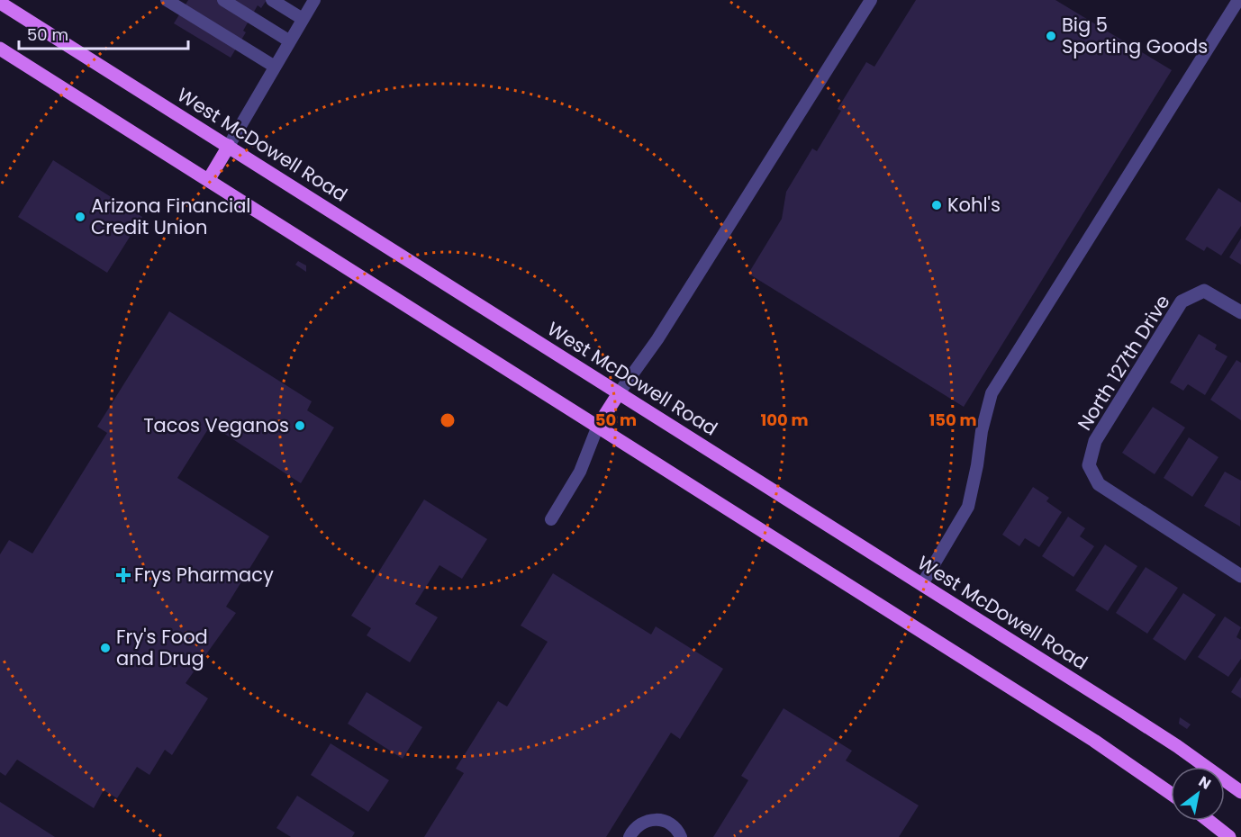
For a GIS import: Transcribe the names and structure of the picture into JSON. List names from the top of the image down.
{
  "streets": {
    "main road": ["West McDowell Road"],
    "street": ["North 127th Drive"]
  },
  "places": {
    "other": [
      "Big 5 Sporting Goods",
      "Kohl's",
      "Arizona Financial Credit Union",
      "Tacos Veganos",
      "Fry's Food and Drug"
    ],
    "health": ["Frys Pharmacy"]
  },
  "scale_bar": "50 m",
  "north": "top right",
  "rings": ["50 m", "100 m", "150 m"]
}
